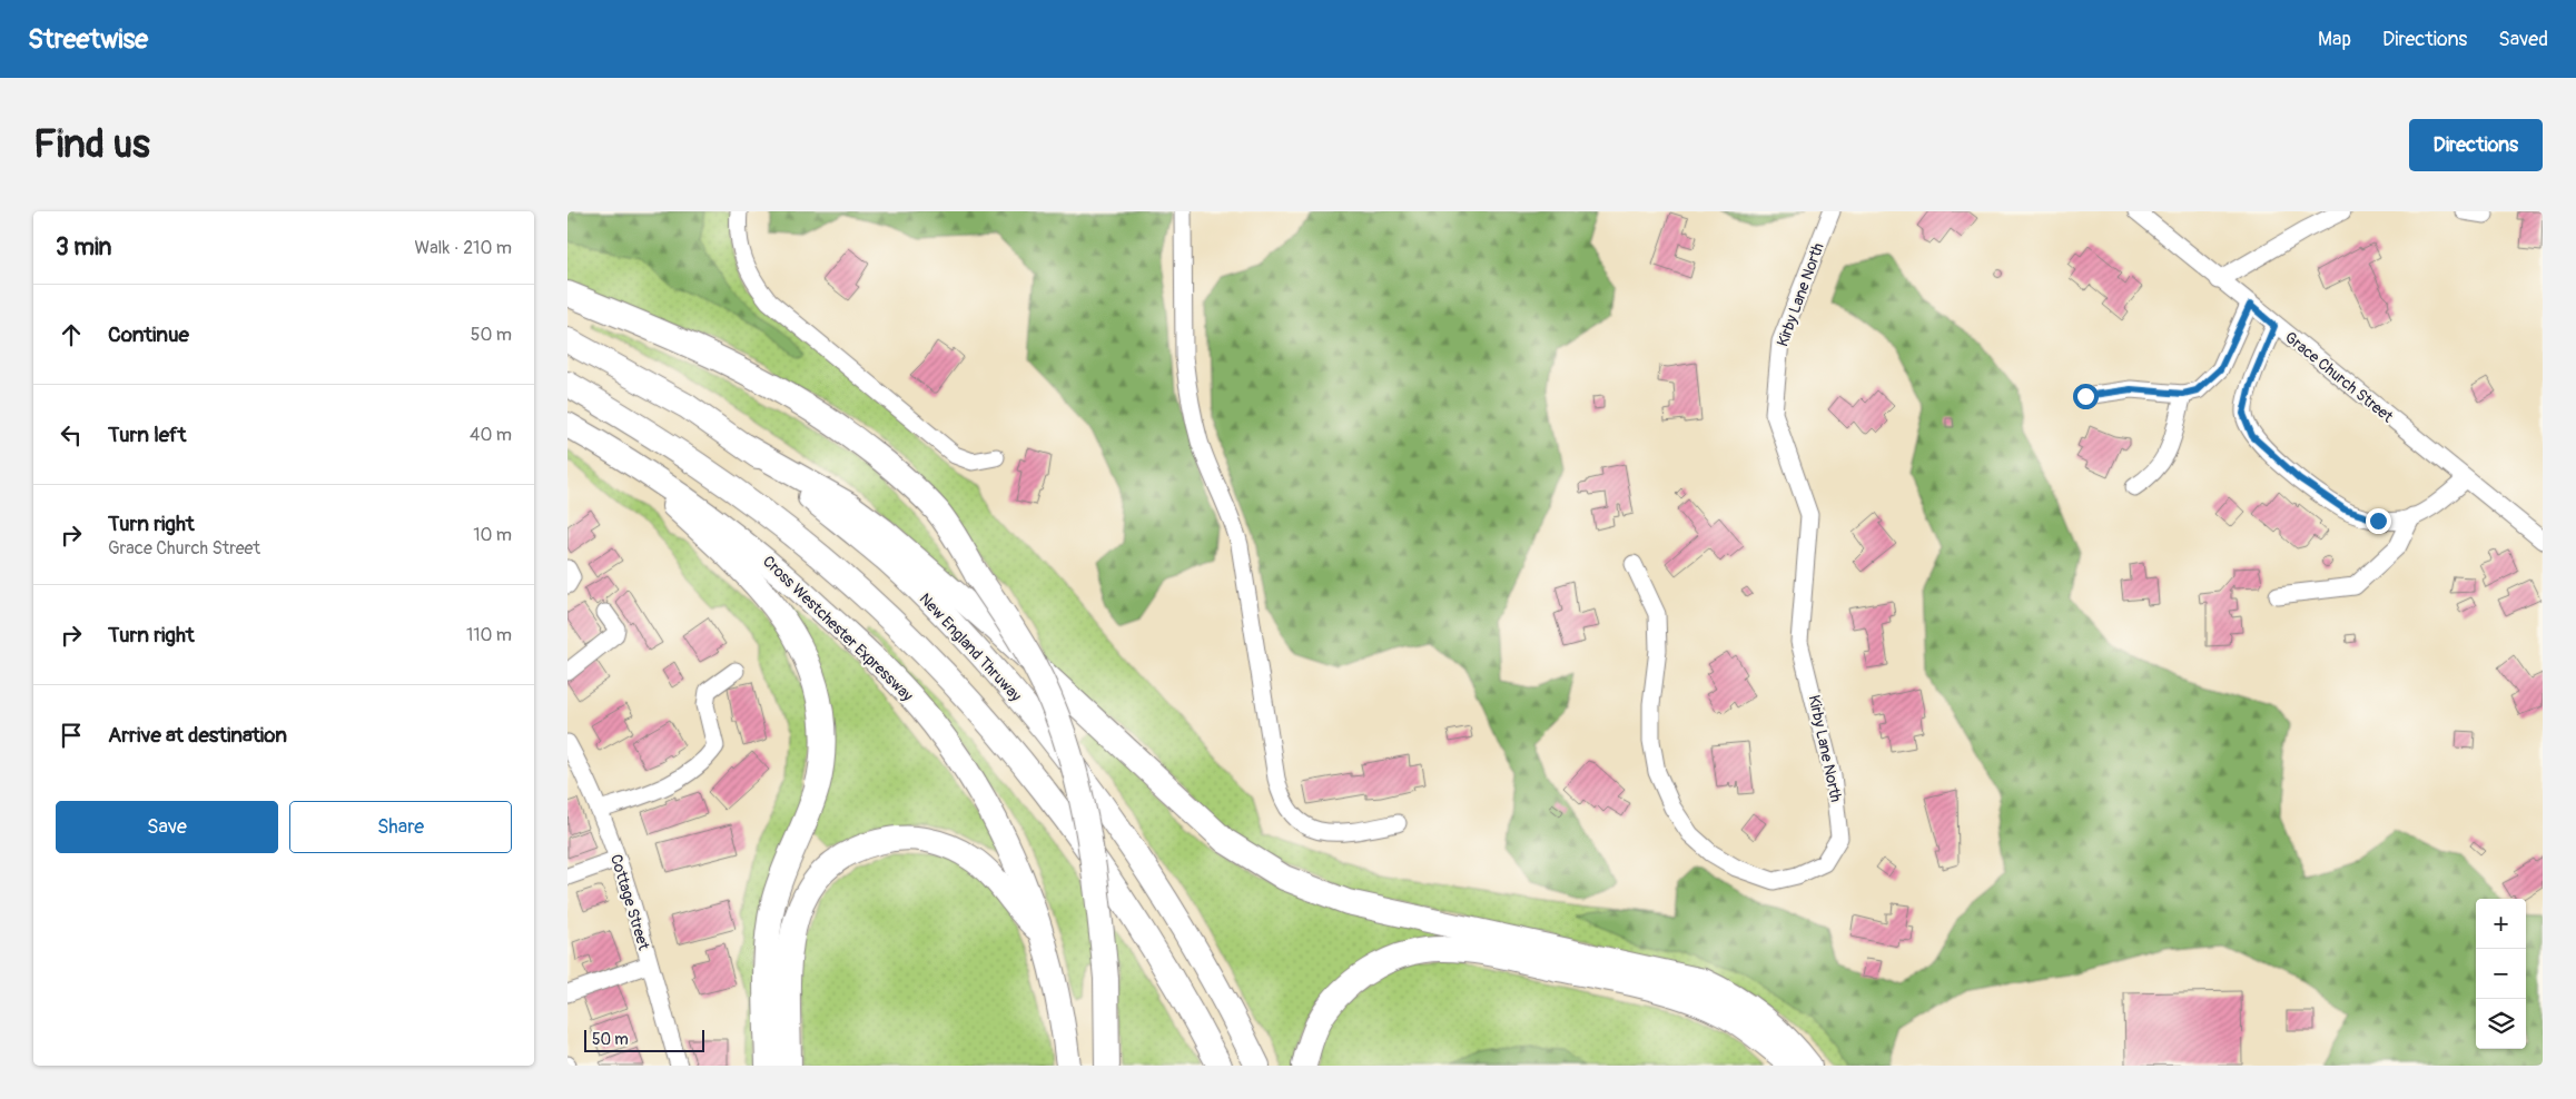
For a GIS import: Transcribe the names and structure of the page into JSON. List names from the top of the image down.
{
  "streets": {
    "highway": ["Cross Westchester Expressway", "New England Thruway"],
    "street": ["Kirby Lane North", "Grace Church Street", "Cottage Street"]
  },
  "scale_bar": "50 m",
  "page": {
    "header": "Streetwise",
    "nav": ["Map", "Directions", "Saved"],
    "buttons": [
      "Directions",
      ["Save", "Share"]
    ],
    "title": "Find us",
    "heading": ["3 min", "Walk · 210 m"],
    "list": [
      ["Continue", "50 m"],
      ["Turn left", "40 m"],
      ["Turn right", "Grace Church Street", "10 m"],
      ["Turn right", "110 m"],
      "Arrive at destination"
    ],
    "map_buttons": ["+", "−"],
    "scale": "50 m"
  }
}
